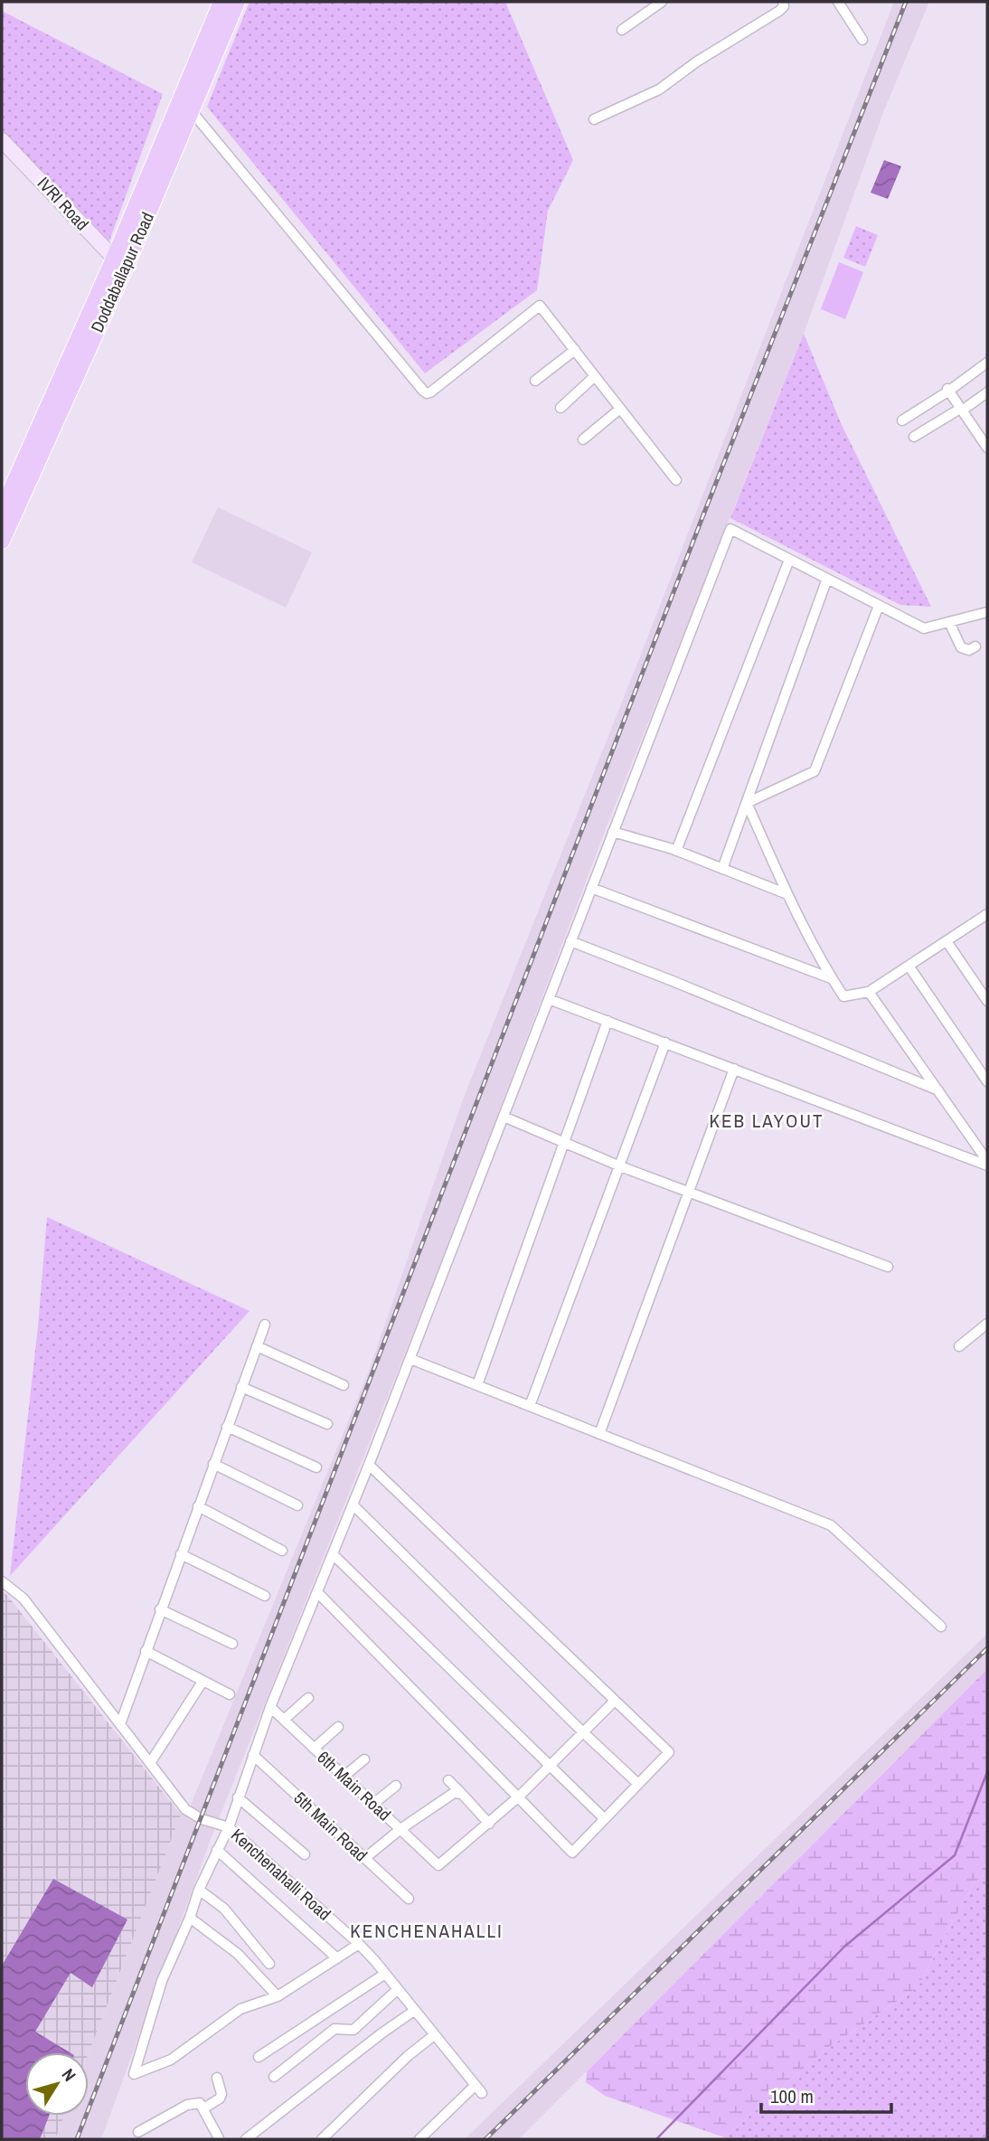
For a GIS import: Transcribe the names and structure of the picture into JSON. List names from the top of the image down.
{
  "streets": {
    "main road": ["IVRI Road", "Doddaballapur Road"],
    "street": ["6th Main Road", "5th Main Road", "Kenchenahalli Road"]
  },
  "crossings": [
    ["IVRI Road", "Doddaballapur Road"]
  ],
  "districts": ["KEB LAYOUT", "KENCHENAHALLI"],
  "scale_bar": "100 m",
  "north": "top right"
}
